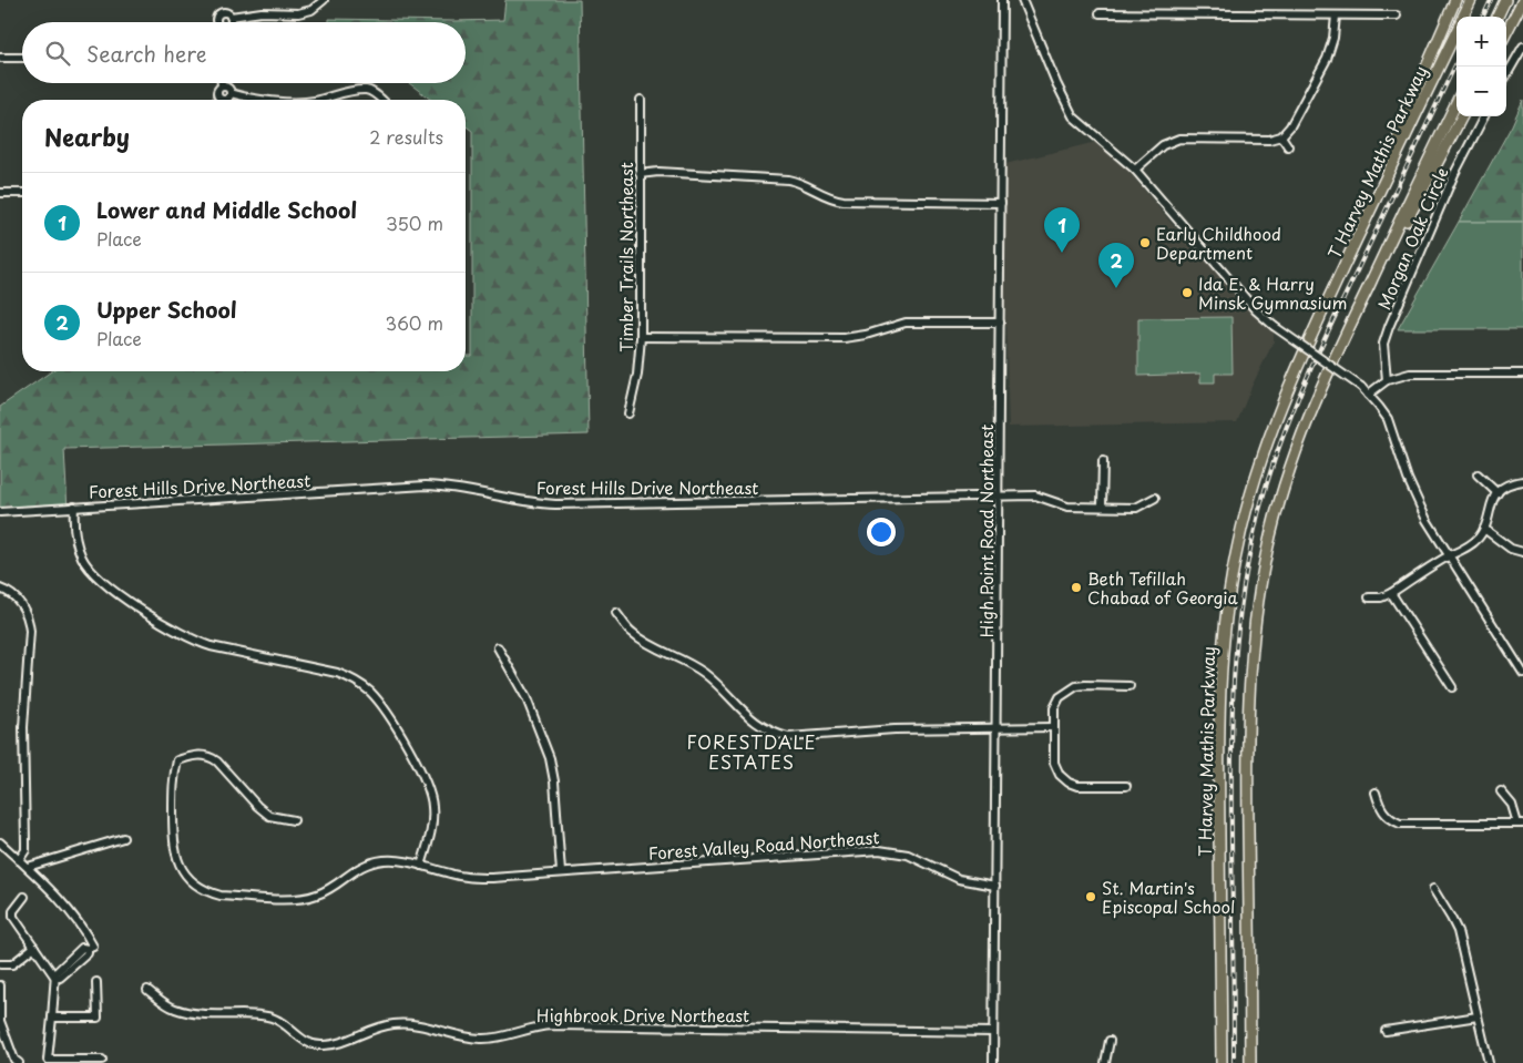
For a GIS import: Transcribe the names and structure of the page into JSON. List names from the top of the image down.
{
  "streets": {
    "highway": ["T Harvey Mathis Parkway"],
    "street": [
      "Morgan Oak Circle",
      "Timber Trails Northeast",
      "Forest Hills Drive Northeast",
      "High Point Road Northeast",
      "Forest Valley Road Northeast",
      "Highbrook Drive Northeast"
    ]
  },
  "crossings": [
    ["Forest Hills Drive Northeast", "High Point Road Northeast"],
    ["High Point Road Northeast", "Forest Valley Road Northeast"],
    ["High Point Road Northeast", "Highbrook Drive Northeast"]
  ],
  "districts": ["FORESTDALE ESTATES"],
  "places": [
    "Early Childhood Department",
    "Ida E. & Harry Minsk Gymnasium",
    "Beth Tefillah Chabad of Georgia",
    "St. Martin's Episcopal School"
  ],
  "page": {
    "map_buttons": ["+", "−"],
    "search": "Search here",
    "heading": ["Nearby", "2 results"],
    "list": [
      {
        "mark": "1",
        "name": "Lower and Middle School",
        "note": "Place",
        "value": "350 m"
      },
      {
        "mark": "2",
        "name": "Upper School",
        "note": "Place",
        "value": "360 m"
      }
    ],
    "pins": ["1", "2"]
  }
}
